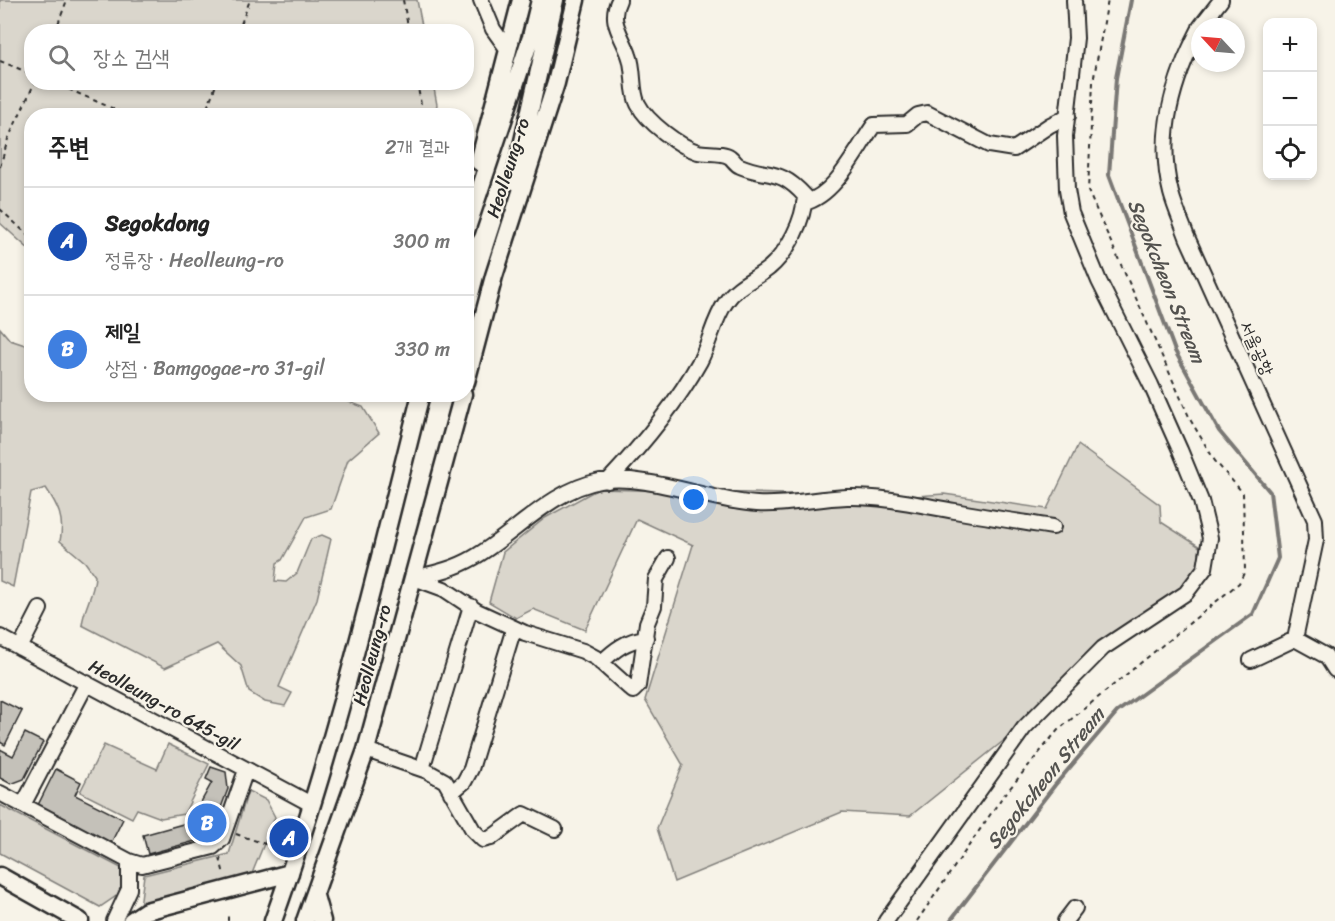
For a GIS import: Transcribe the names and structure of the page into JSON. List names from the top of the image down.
{
  "streets": {
    "main road": ["Heolleung-ro"],
    "street": ["서울공항", "Heolleung-ro 645-gil"]
  },
  "crossings": [
    ["Heolleung-ro", "Heolleung-ro 645-gil"]
  ],
  "water": ["Segokcheon Stream"],
  "north": "top left",
  "page": {
    "map_buttons": ["+", "−"],
    "search": "장소 검색",
    "heading": ["주변", "2개 결과"],
    "list": [
      {
        "mark": "A",
        "name": "Segokdong",
        "note": "정류장 · Heolleung-ro",
        "value": "300 m"
      },
      {
        "mark": "B",
        "name": "제일",
        "note": "상점 · Bamgogae-ro 31-gil",
        "value": "330 m"
      }
    ],
    "pins": ["B", "A"]
  }
}
